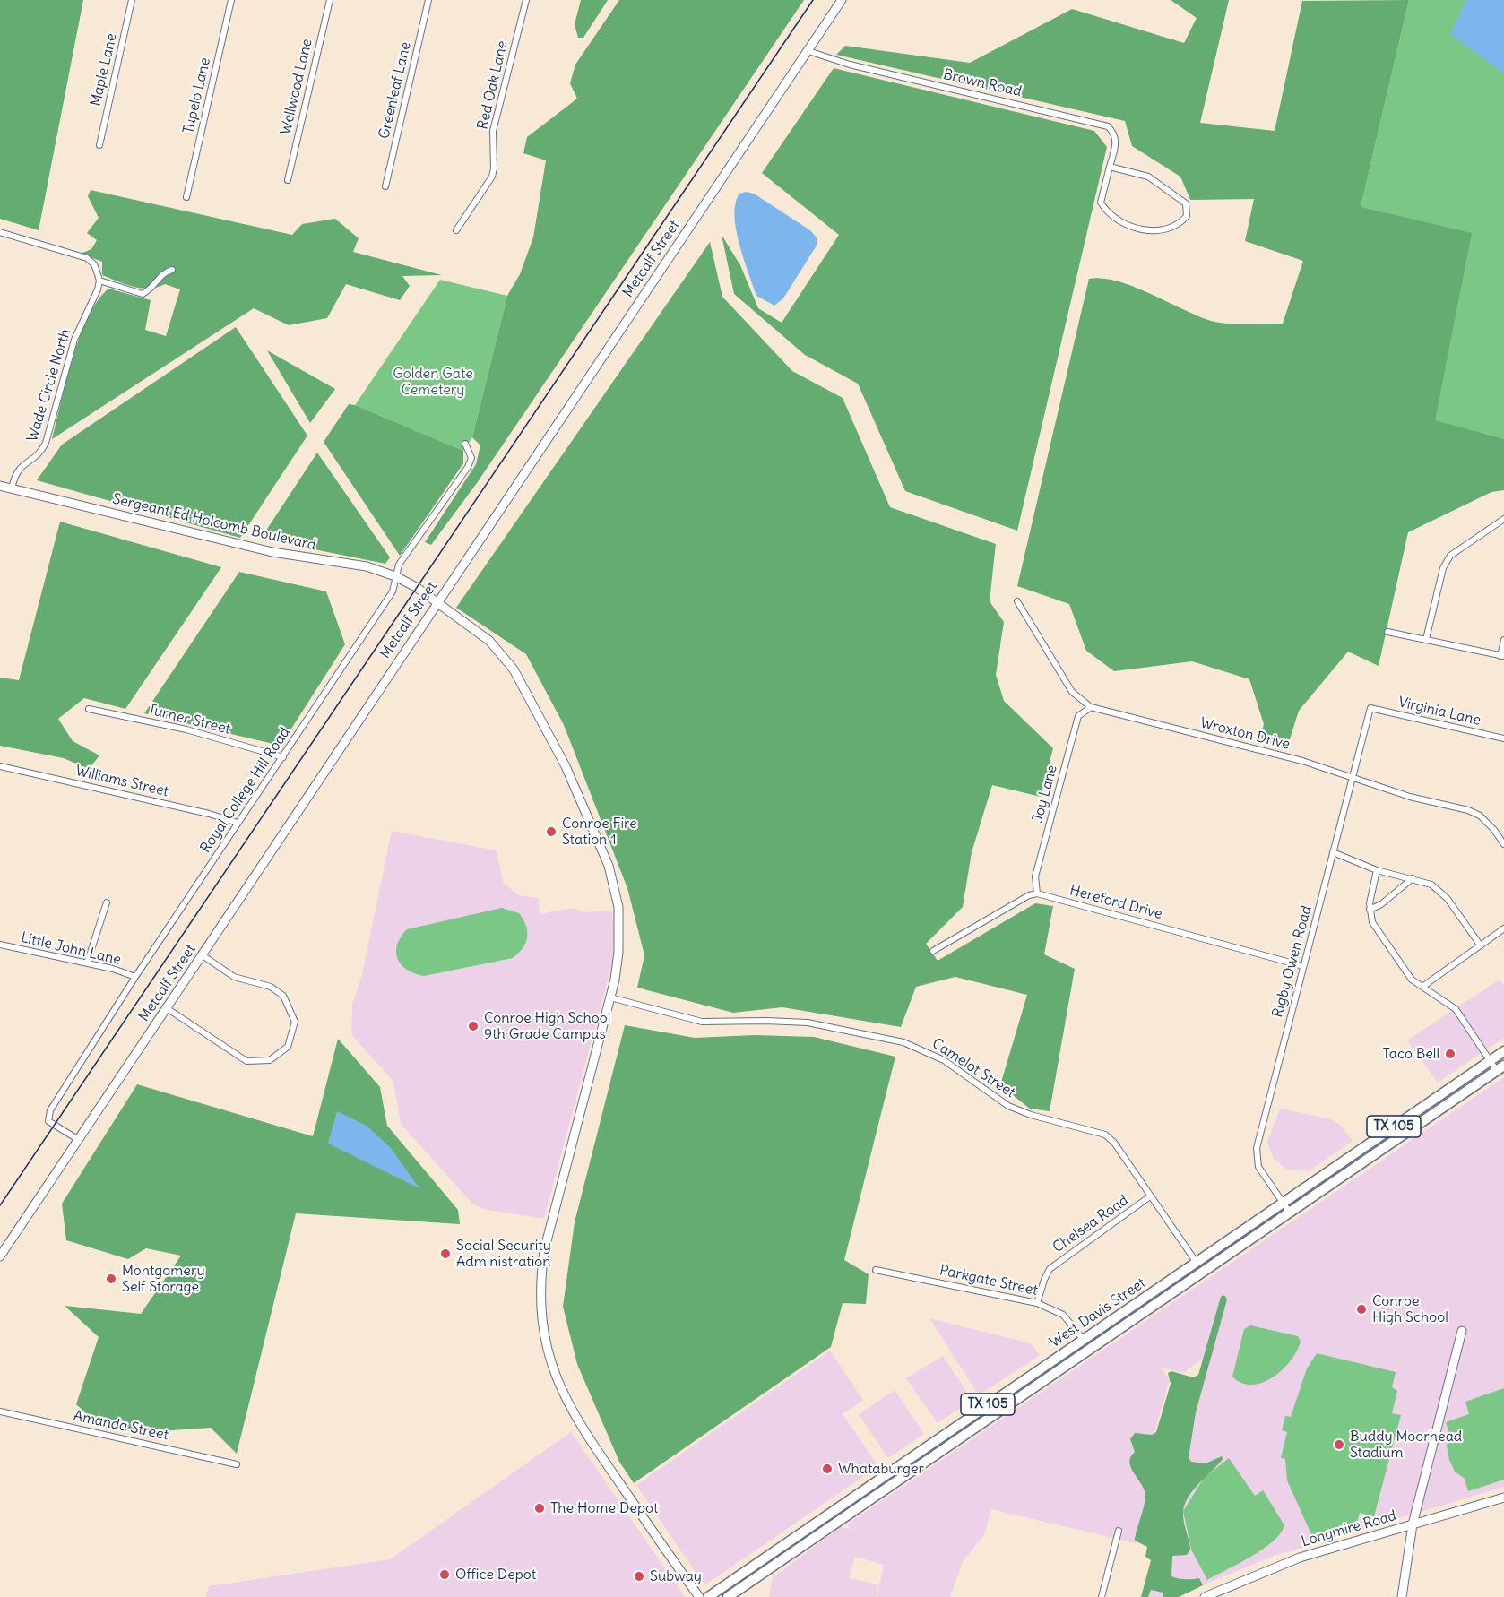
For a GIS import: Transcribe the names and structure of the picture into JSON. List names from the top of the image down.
{
  "streets": {
    "main road": ["TX 105", "West Davis Street"],
    "street": [
      "Maple Lane",
      "Brown Road",
      "Red Oak Lane",
      "Wellwood Lane",
      "Greenleaf Lane",
      "Tupelo Lane",
      "Metcalf Street",
      "Wade Circle North",
      "Sergeant Ed Holcomb Boulevard",
      "Virginia Lane",
      "Turner Street",
      "Wroxton Drive",
      "Williams Street",
      "Royal College Hill Road",
      "Joy Lane",
      "Hereford Drive",
      "Little John Lane",
      "Rigby Owen Road",
      "Camelot Street",
      "Chelsea Road",
      "Parkgate Street",
      "Amanda Street",
      "Longmire Road"
    ]
  },
  "crossings": [
    ["Brown Road", "Metcalf Street"],
    ["Metcalf Street", "Sergeant Ed Holcomb Boulevard"],
    ["Metcalf Street", "Royal College Hill Road"],
    ["Wade Circle North", "Sergeant Ed Holcomb Boulevard"],
    ["Sergeant Ed Holcomb Boulevard", "Royal College Hill Road"],
    ["Sergeant Ed Holcomb Boulevard", "Camelot Street"],
    ["Virginia Lane", "Rigby Owen Road"],
    ["Turner Street", "Royal College Hill Road"],
    ["Wroxton Drive", "Joy Lane"],
    ["Wroxton Drive", "Rigby Owen Road"],
    ["Williams Street", "Royal College Hill Road"],
    ["Royal College Hill Road", "Little John Lane"],
    ["Joy Lane", "Hereford Drive"],
    ["Hereford Drive", "Rigby Owen Road"],
    ["Rigby Owen Road", "West Davis Street"],
    ["Camelot Street", "Chelsea Road"],
    ["Camelot Street", "West Davis Street"],
    ["Chelsea Road", "Parkgate Street"],
    ["Parkgate Street", "West Davis Street"]
  ],
  "parks": ["Golden Gate Cemetery"],
  "places": [
    "Conroe Fire Station 1",
    "Conroe High School 9th Grade Campus",
    "Taco Bell",
    "Social Security Administration",
    "Montgomery Self Storage",
    "Conroe High School",
    "Buddy Moorhead Stadium",
    "Whataburger",
    "The Home Depot",
    "Office Depot",
    "Subway"
  ]
}
